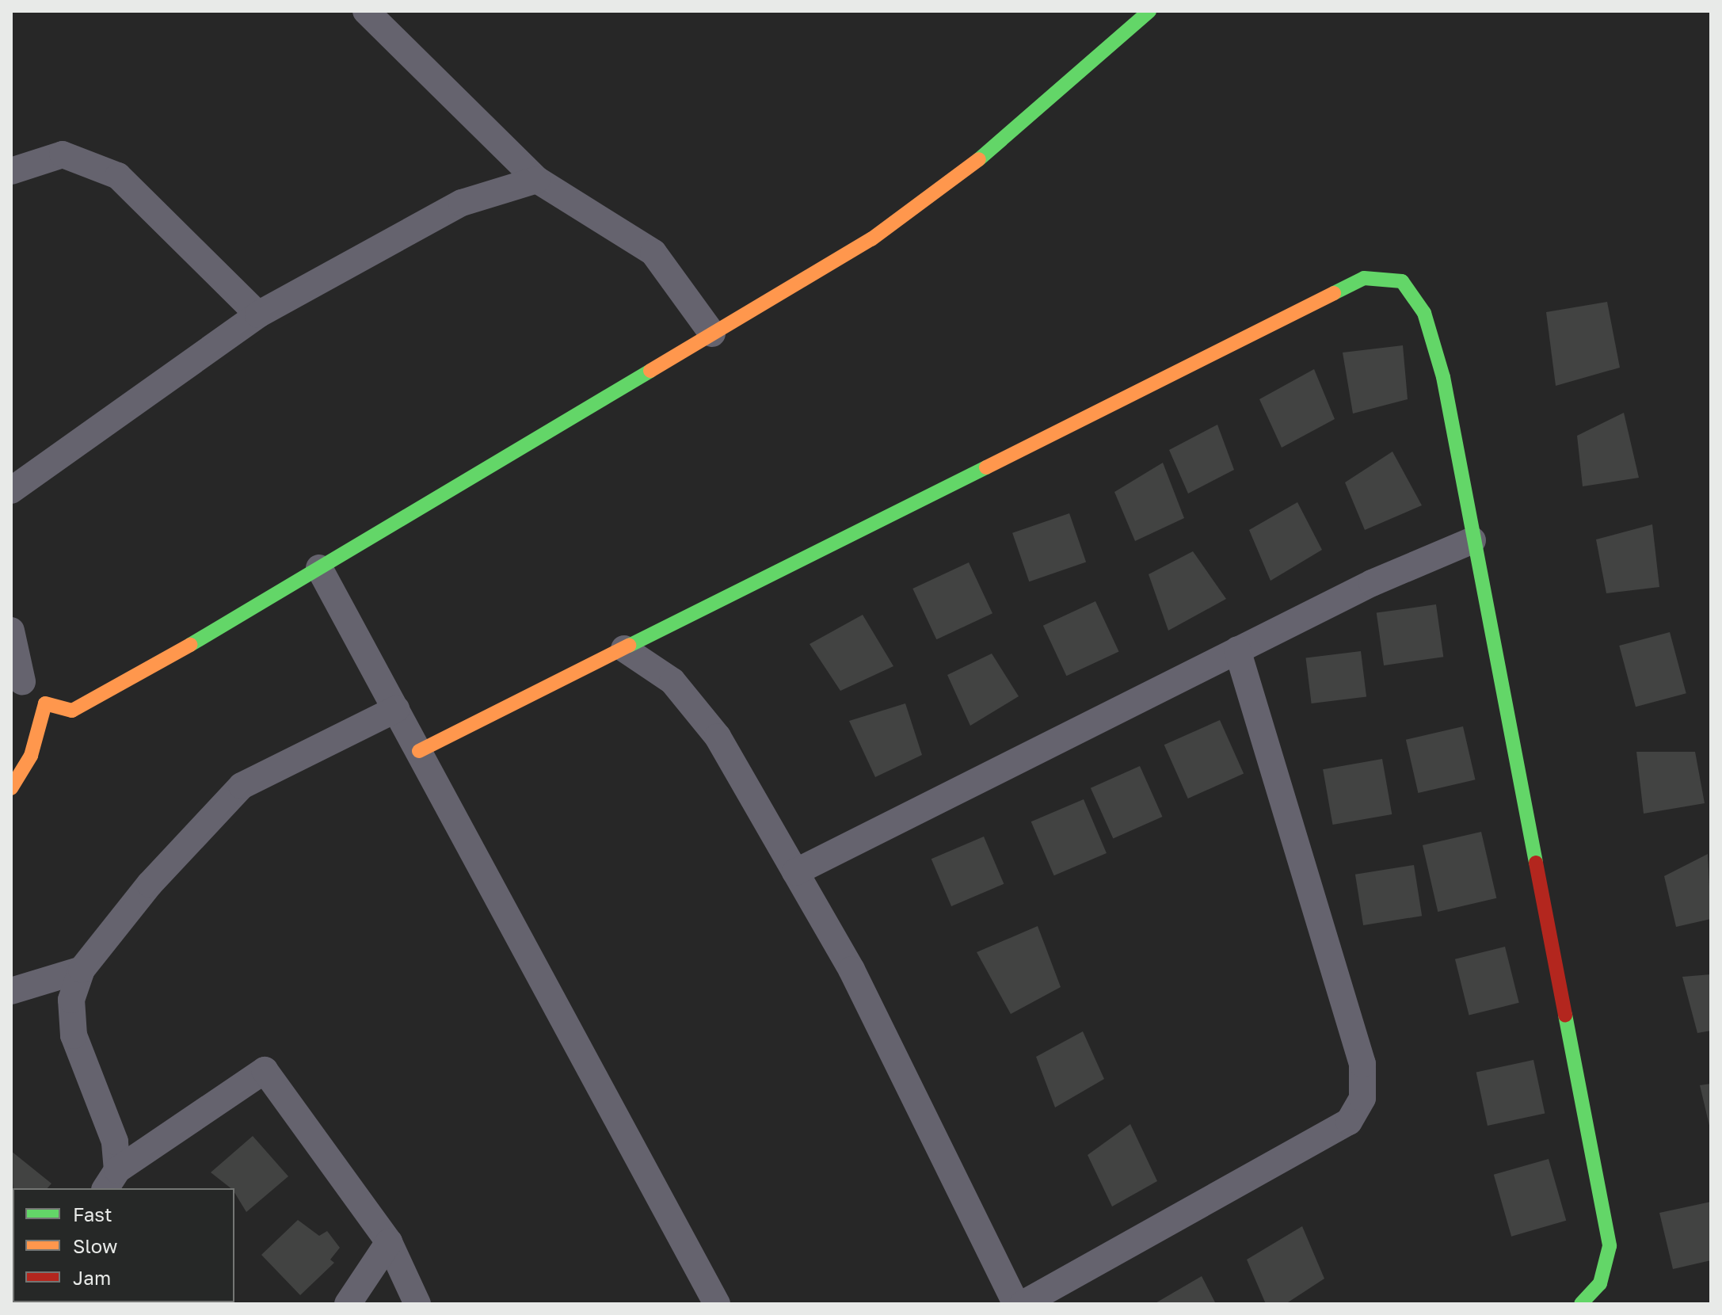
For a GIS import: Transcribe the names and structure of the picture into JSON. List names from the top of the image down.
{
  "legend": ["Fast", "Slow", "Jam"]
}
